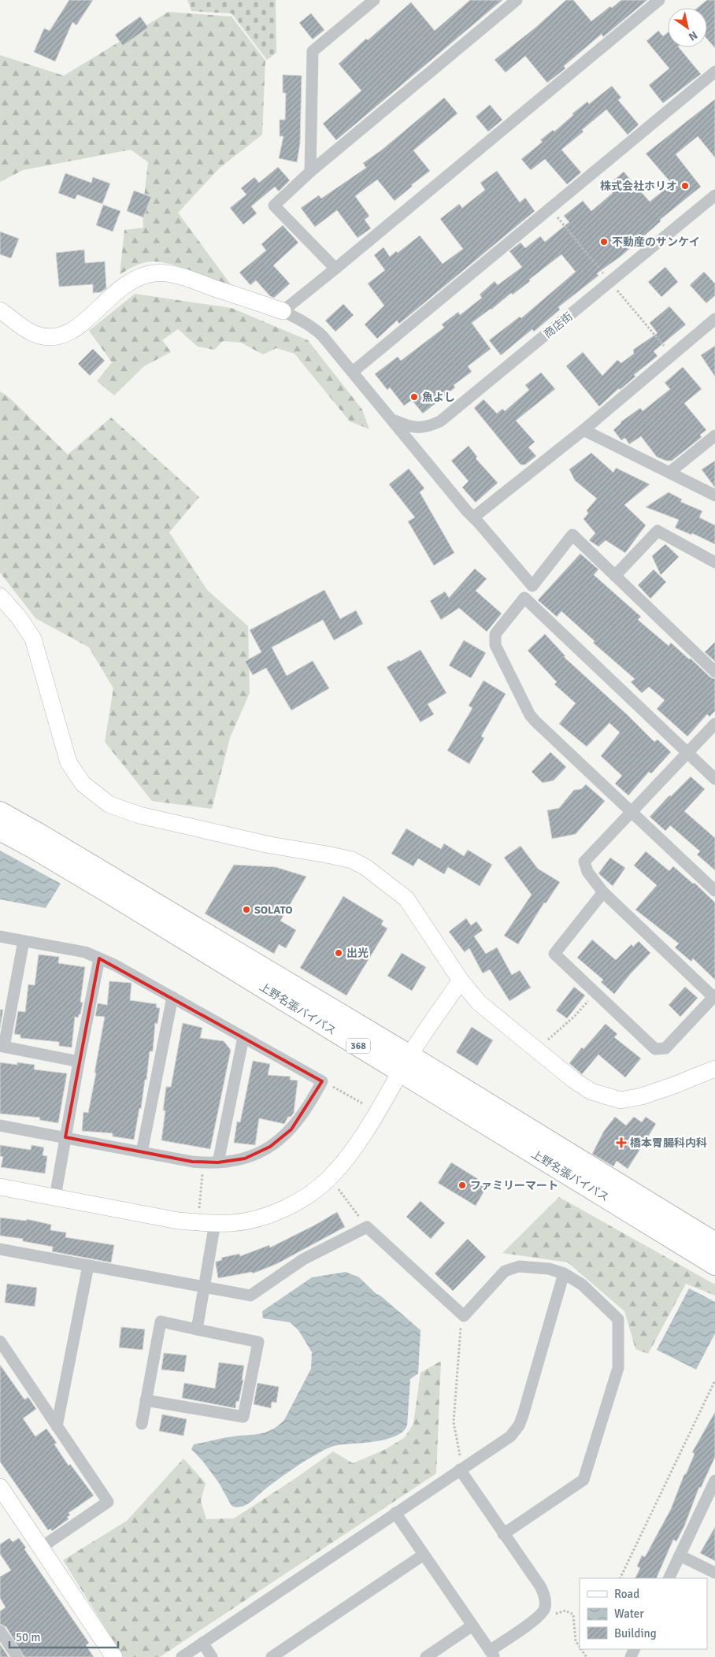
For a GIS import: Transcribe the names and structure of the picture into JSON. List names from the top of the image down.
{
  "streets": {
    "highway": ["上野名張バイパス", "368"],
    "street": ["商店街"]
  },
  "places": {
    "other": [
      "株式会社ホリオ",
      "不動産のサンケイ",
      "魚よし",
      "SOLATO",
      "出光",
      "ファミリーマート"
    ],
    "health": ["橋本胃腸科内科"]
  },
  "legend": ["Road", "Water", "Building"],
  "scale_bar": "50 m",
  "north": "bottom right"
}
